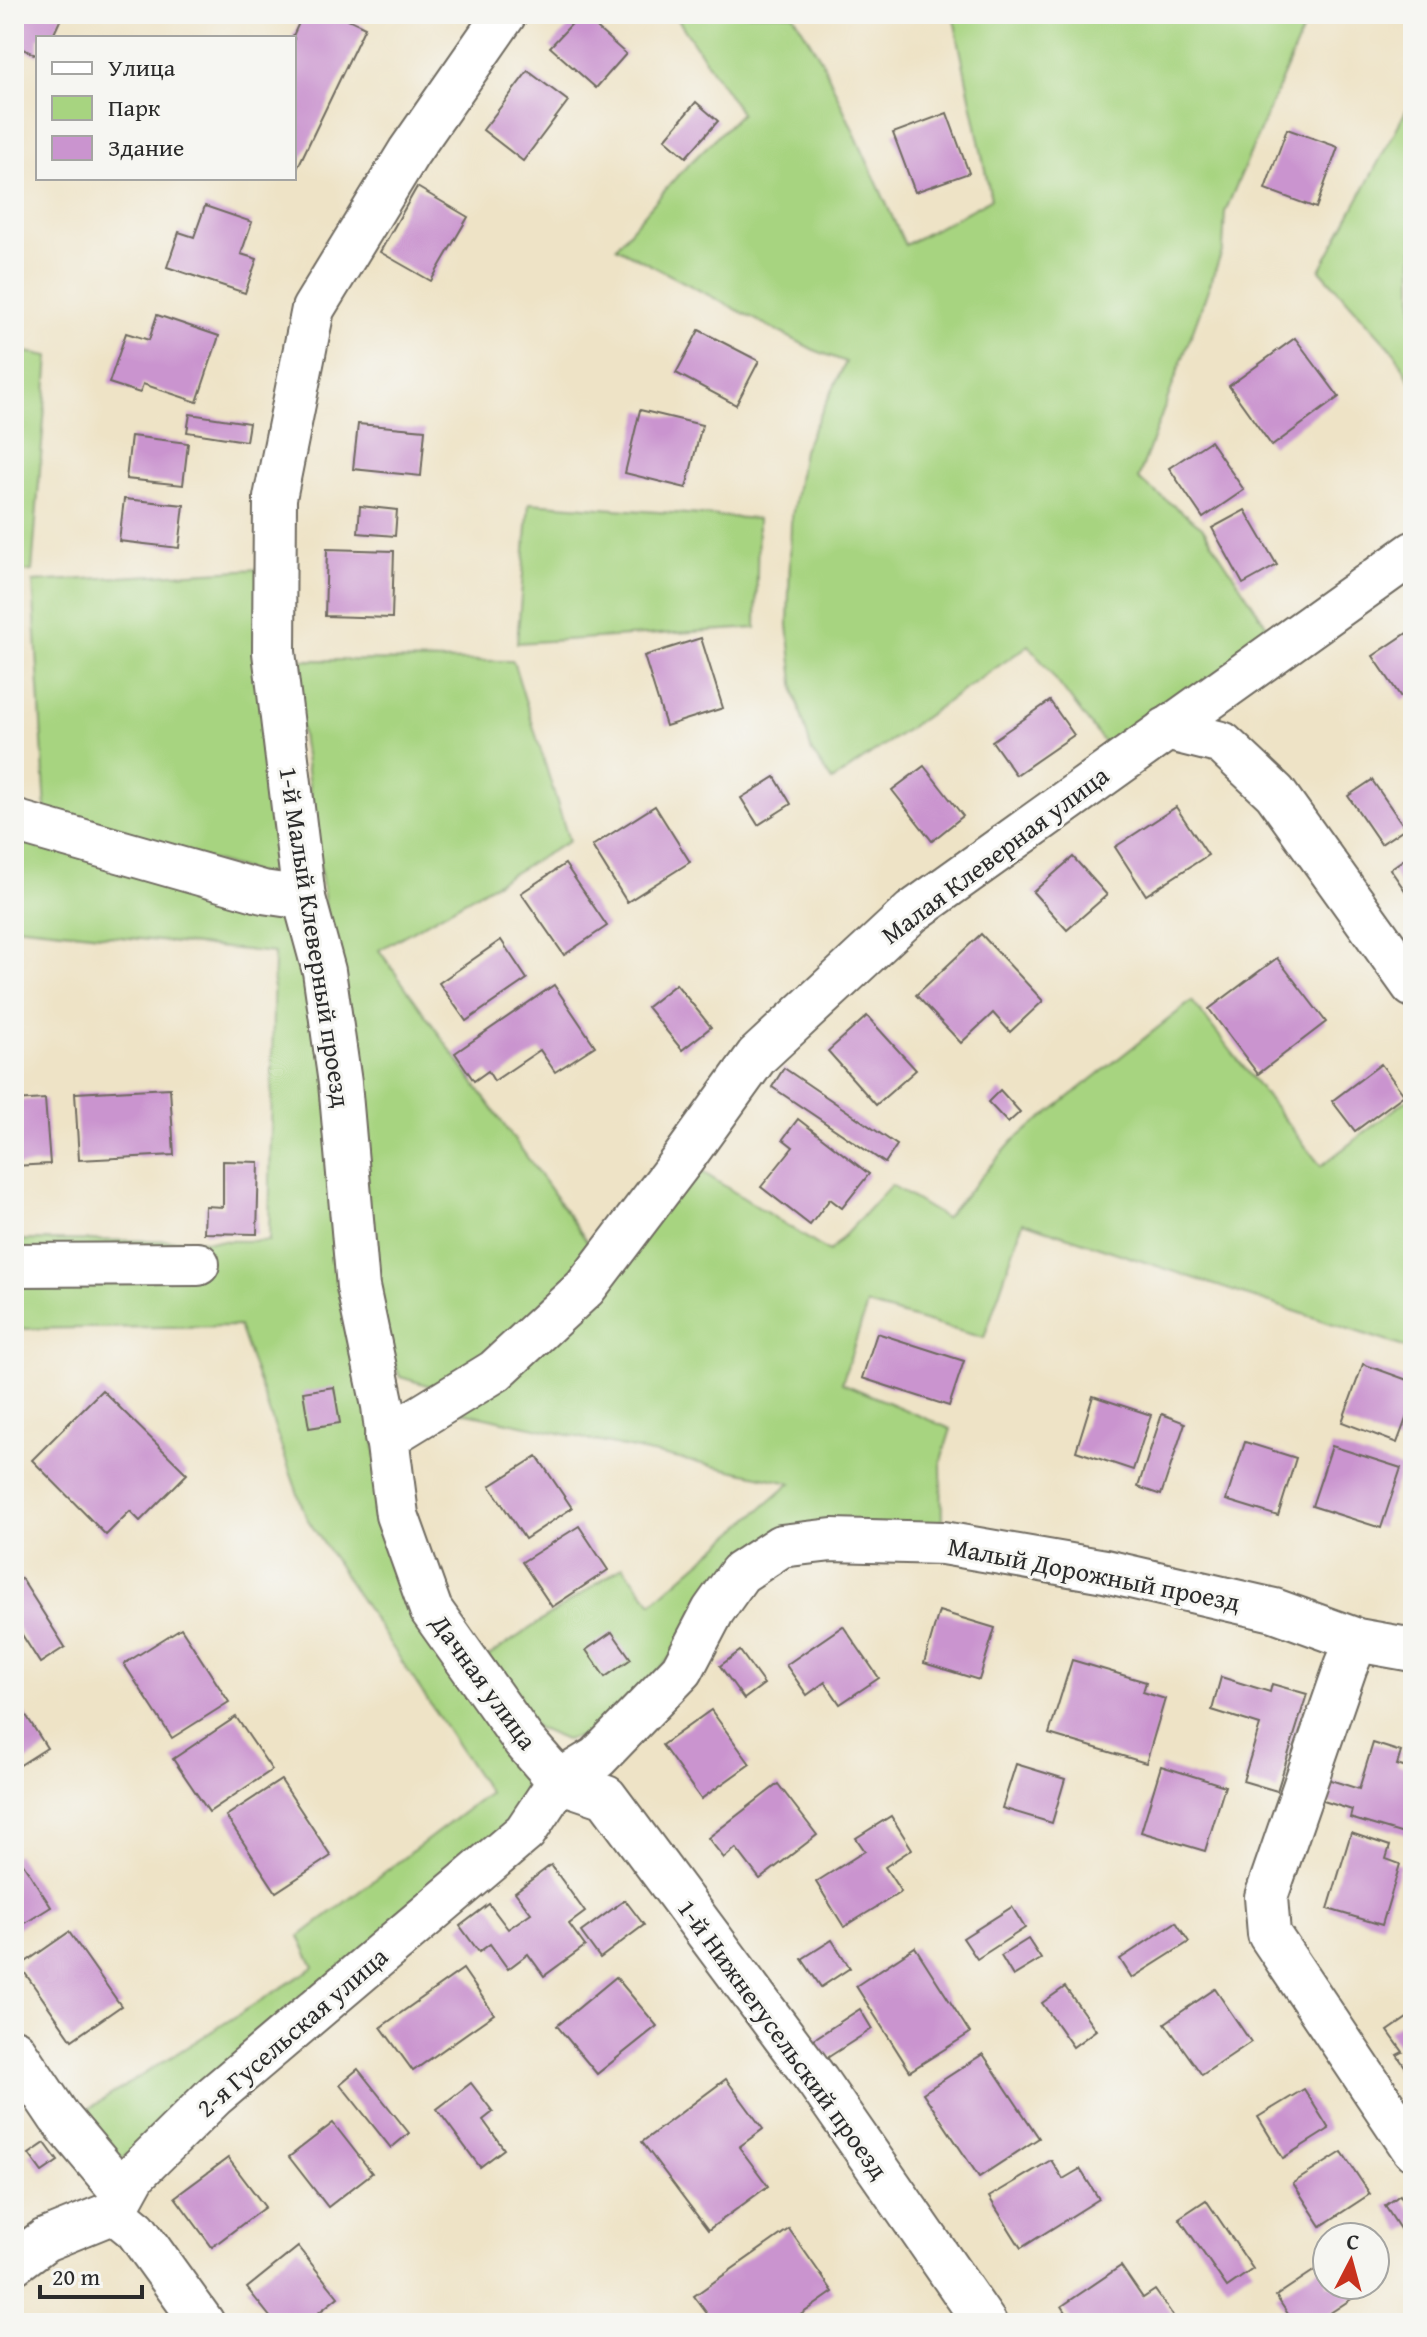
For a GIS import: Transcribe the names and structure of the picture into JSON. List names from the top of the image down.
{
  "streets": {
    "street": [
      "Малая Клеверная улица",
      "1-й Малый Клеверный проезд",
      "Малый Дорожный проезд",
      "Дачная улица",
      "2-я Гусельская улица",
      "1-й Нижнегусельский проезд"
    ]
  },
  "crossings": [
    ["Малая Клеверная улица", "1-й Малый Клеверный проезд"],
    ["Малая Клеверная улица", "Дачная улица"],
    ["1-й Малый Клеверный проезд", "Дачная улица"],
    ["Малый Дорожный проезд", "Дачная улица"],
    ["Малый Дорожный проезд", "2-я Гусельская улица"],
    ["Малый Дорожный проезд", "1-й Нижнегусельский проезд"],
    ["Дачная улица", "2-я Гусельская улица"],
    ["Дачная улица", "1-й Нижнегусельский проезд"],
    ["2-я Гусельская улица", "1-й Нижнегусельский проезд"]
  ],
  "legend": ["Улица", "Парк", "Здание"],
  "scale_bar": "20 m",
  "north": "top"
}
